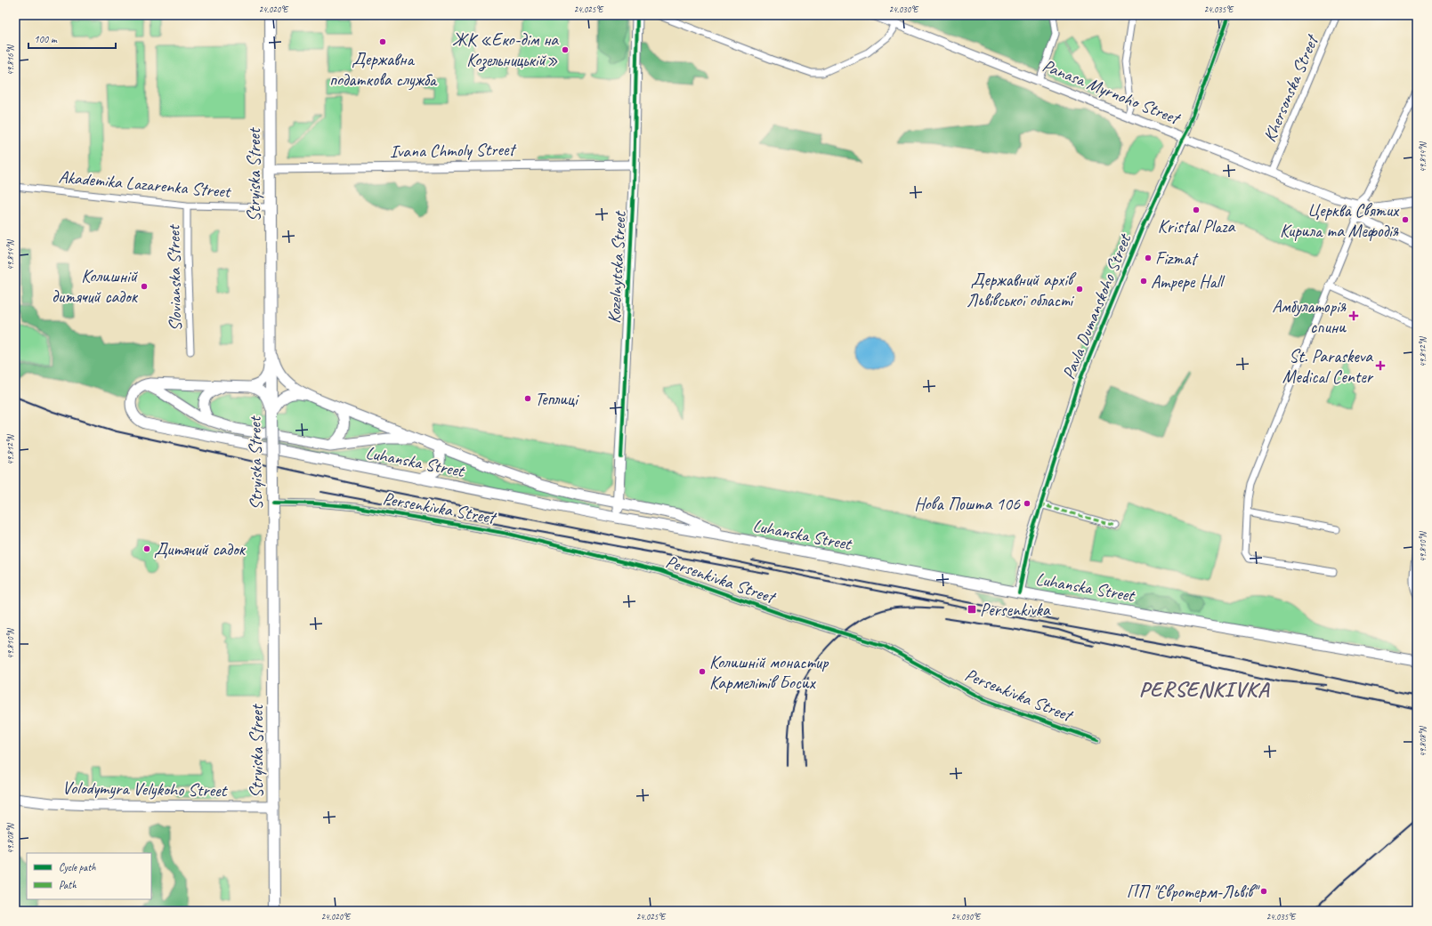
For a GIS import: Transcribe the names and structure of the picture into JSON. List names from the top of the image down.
{
  "streets": {
    "main road": [
      "Stryiska Street",
      "Kozelnytska Street",
      "Luhanska Street",
      "Volodymyra Velykoho Street"
    ],
    "street": [
      "Khersonska Street",
      "Panasa Myrnoho Street",
      "Ivana Chmoly Street",
      "Akademika Lazarenka Street",
      "Slovianska Street",
      "Pavla Dumanskoho Street",
      "Persenkivka Street"
    ]
  },
  "crossings": [
    ["Khersonska Street", "Panasa Myrnoho Street"],
    ["Panasa Myrnoho Street", "Pavla Dumanskoho Street"],
    ["Ivana Chmoly Street", "Stryiska Street"],
    ["Ivana Chmoly Street", "Kozelnytska Street"],
    ["Stryiska Street", "Akademika Lazarenka Street"],
    ["Stryiska Street", "Luhanska Street"],
    ["Stryiska Street", "Persenkivka Street"],
    ["Stryiska Street", "Volodymyra Velykoho Street"],
    ["Akademika Lazarenka Street", "Slovianska Street"],
    ["Kozelnytska Street", "Luhanska Street"],
    ["Pavla Dumanskoho Street", "Luhanska Street"]
  ],
  "districts": ["PERSENKIVKA"],
  "places": {
    "other": [
      "Державна податкова служба",
      "ЖК «Еко-дім на Козельницькій»",
      "Kristal Plaza",
      "Церква Святих Кирила та Мефодія",
      "Fizmat",
      "Ampepe Hall",
      "Колишній дитячий садок",
      "Державний архів Львівської області",
      "Теплиці",
      "Нова Пошта 106",
      "Дитячий садок",
      "Колишній монастир Кармелітів Босих",
      "ПП \"Євротерм-Львів\""
    ],
    "health": ["Амбулаторія спини", "St. Paraskeva Medical Center"],
    "transit": ["Persenkivka"]
  },
  "legend": ["Cycle path", "Path"],
  "scale_bar": "100 m",
  "coordinates": [
    "24.020°E",
    "24.025°E",
    "24.030°E",
    "24.035°E",
    "49.816°N",
    "49.814°N",
    "49.812°N",
    "49.810°N",
    "49.808°N"
  ]
}
